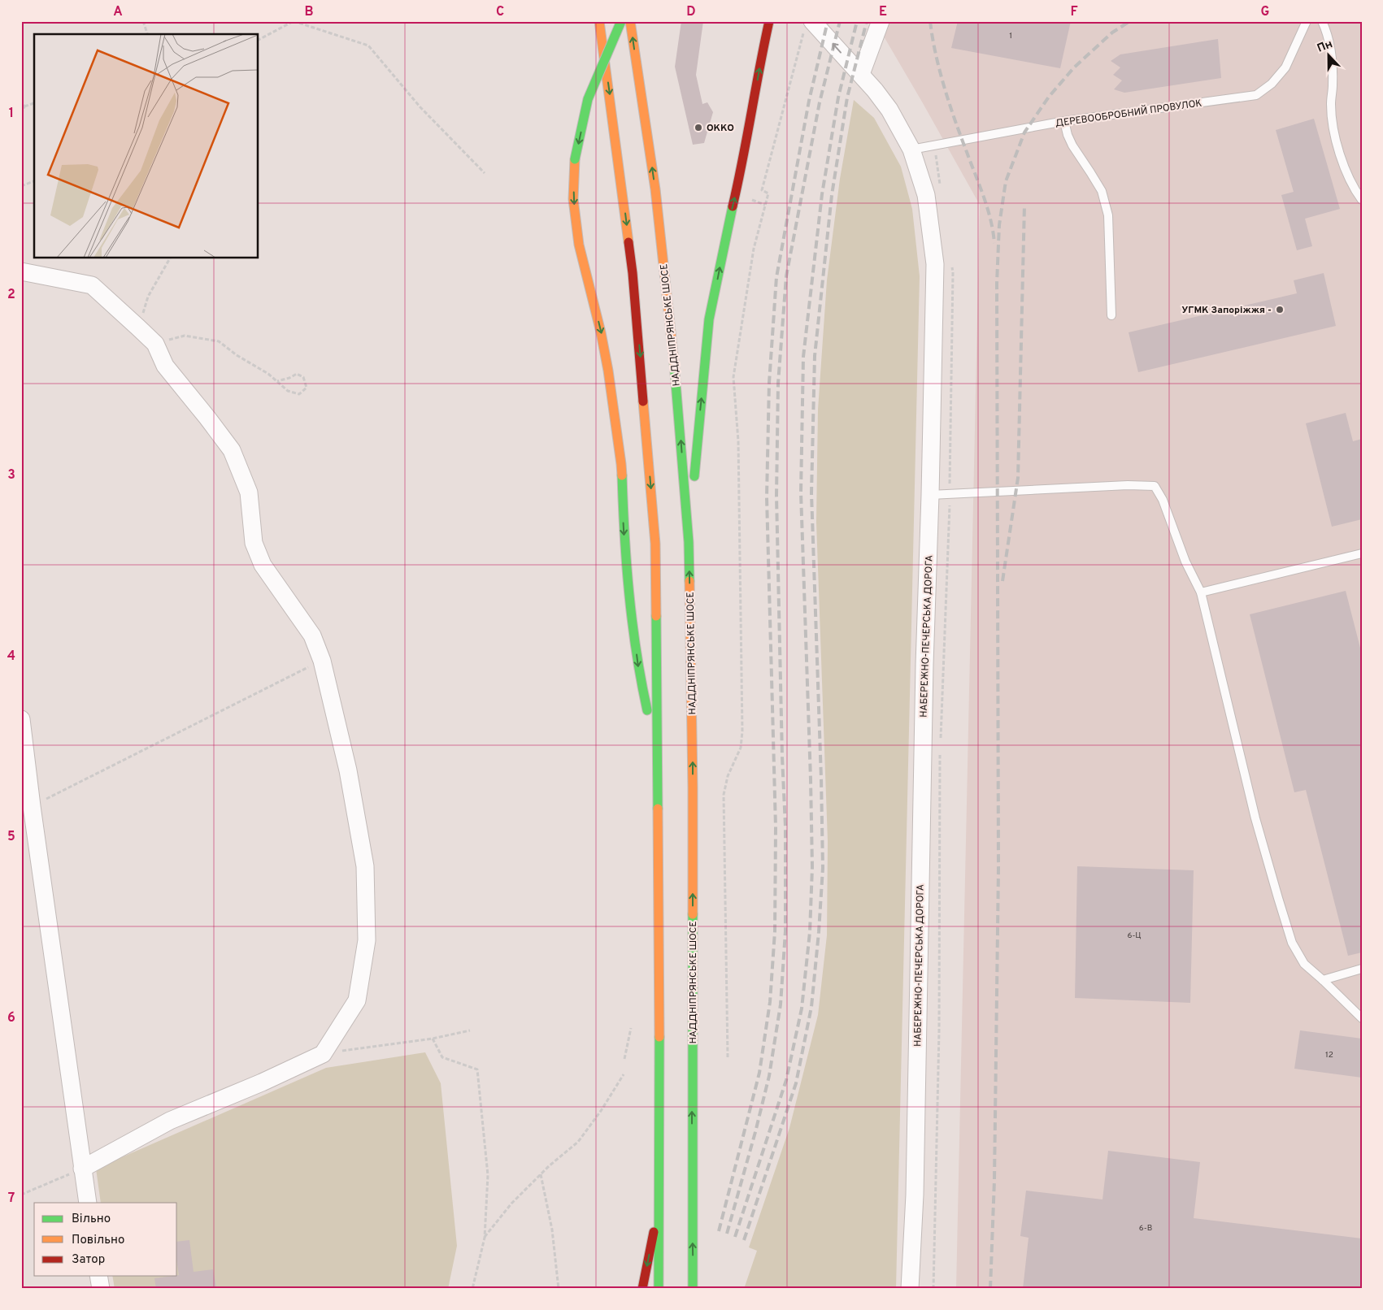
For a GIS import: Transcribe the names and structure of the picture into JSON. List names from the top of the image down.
{
  "streets": {
    "main road": ["НАДДНІПРЯНСЬКЕ ШОСЕ"],
    "street": ["НАБЕРЕЖНО-ПЕЧЕРСЬКА ДОРОГА"],
    "lane": ["ДЕРЕВООБРОБНИЙ ПРОВУЛОК"]
  },
  "crossings": [
    ["ДЕРЕВООБРОБНИЙ ПРОВУЛОК", "НАБЕРЕЖНО-ПЕЧЕРСЬКА ДОРОГА"]
  ],
  "places": ["ОККО", "УГМК Запоріжжя -"],
  "house_numbers": [
    "1",
    "6-Ц",
    "12",
    "6-В"
  ],
  "legend": ["Вільно", "Повільно", "Затор"],
  "north": "top",
  "grid": {
    "columns": [
      "A",
      "B",
      "C",
      "D",
      "E",
      "F",
      "G"
    ],
    "rows": [
      "1",
      "2",
      "3",
      "4",
      "5",
      "6",
      "7"
    ]
  }
}
